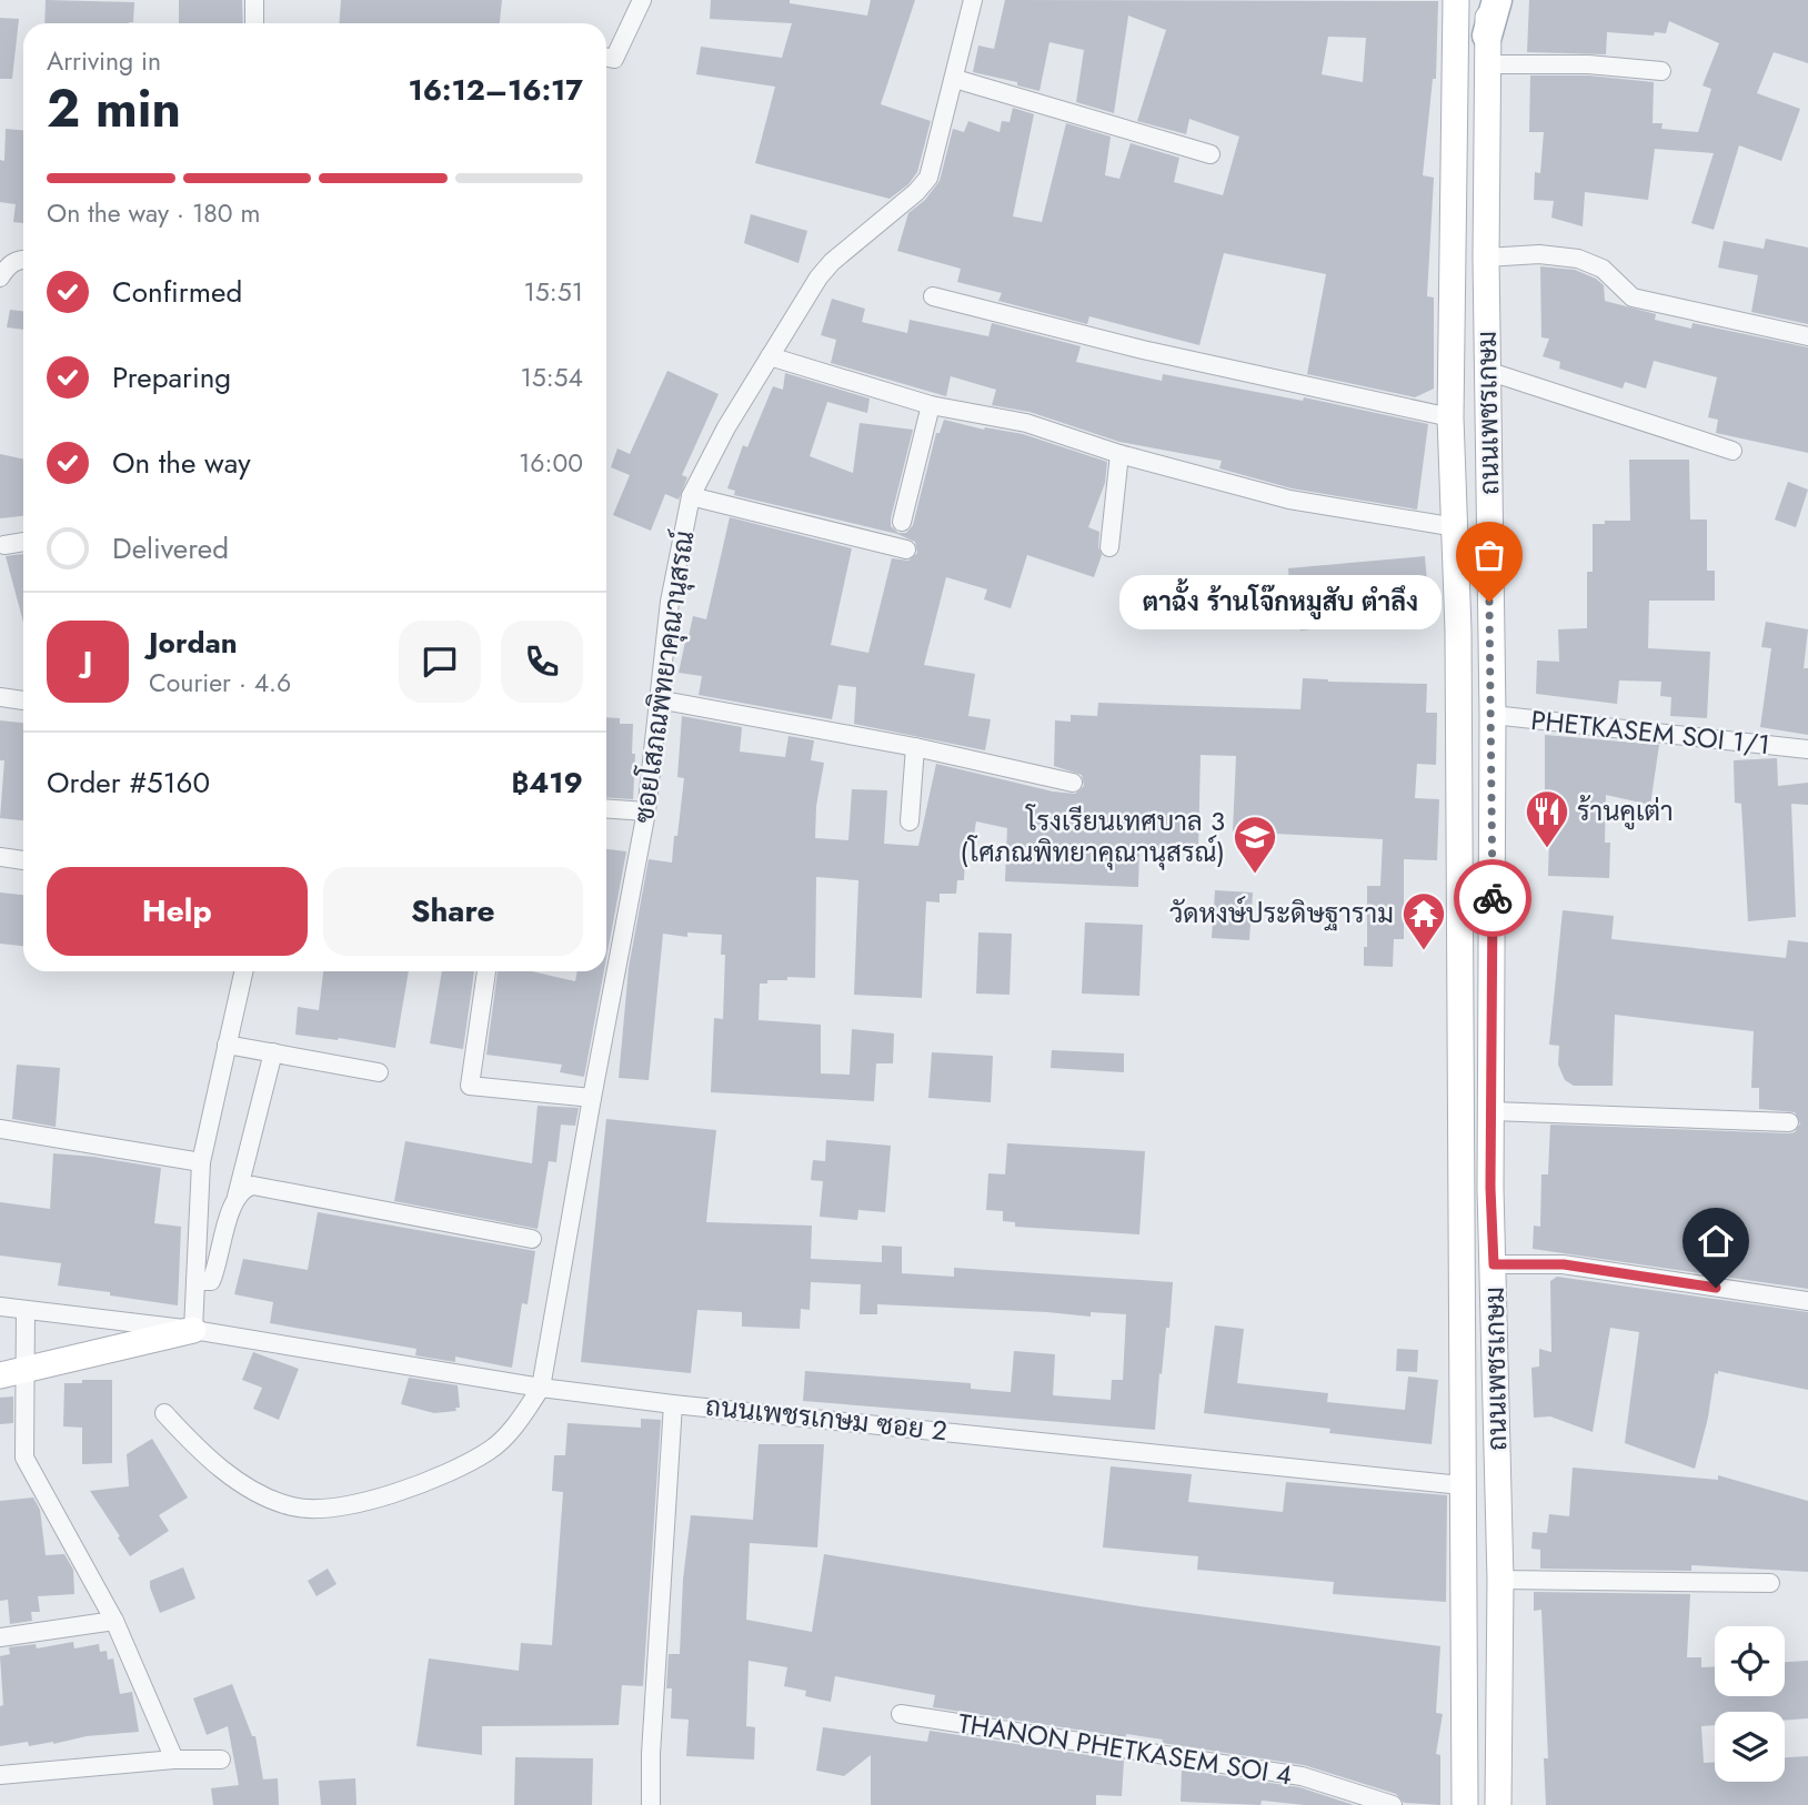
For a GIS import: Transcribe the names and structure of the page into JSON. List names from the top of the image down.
{
  "streets": {
    "main road": ["ถนนเพชรเกษม"],
    "street": [
      "ซอยโสภณพิทยาคุณานุสรณ์",
      "PHETKASEM SOI 1/1",
      "ถนนเพชรเกษม ซอย 2",
      "THANON PHETKASEM SOI 4"
    ]
  },
  "crossings": [
    ["ถนนเพชรเกษม", "PHETKASEM SOI 1/1"],
    ["ถนนเพชรเกษม", "ถนนเพชรเกษม ซอย 2"],
    ["ซอยโสภณพิทยาคุณานุสรณ์", "ถนนเพชรเกษม ซอย 2"]
  ],
  "places": {
    "other": ["ตาฉั้ง ร้านโจ๊กหมูสับ ตำลึง"],
    "restaurant": ["ร้านคูเต่า"],
    "school or university": ["โรงเรียนเทศบาล 3 (โศภณพิทยาคุณานุสรณ์)"],
    "temple": ["วัดหงษ์ประดิษฐาราม"]
  },
  "page": {
    "heading": ["2 min", "Arriving in", "16:12–16:17"],
    "panel": [
      "Jordan",
      "Courier · 4.6",
      "Order #5160",
      "฿419"
    ],
    "bar": "On the way · 180 m",
    "list": [
      ["Confirmed", "15:51"],
      ["Preparing", "15:54"],
      ["On the way", "16:00"],
      "Delivered"
    ],
    "bubble": "ตาฉั้ง ร้านโจ๊กหมูสับ ตำลึง",
    "round": "J",
    "buttons": ["Help", "Share"]
  }
}
